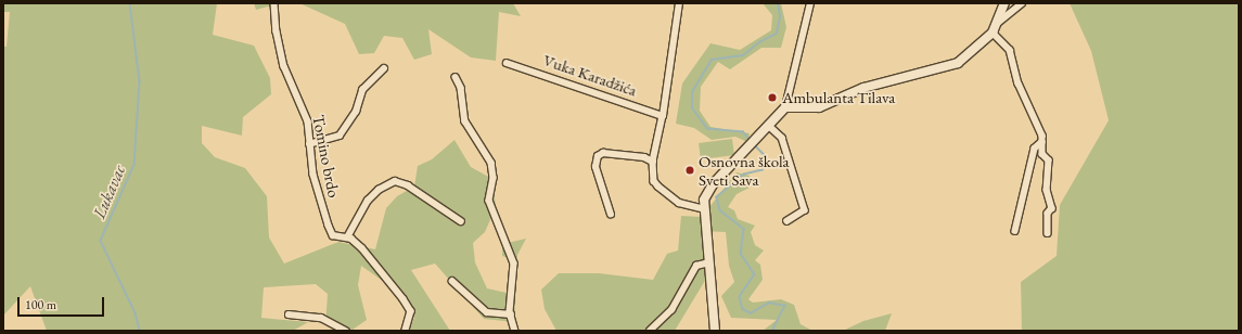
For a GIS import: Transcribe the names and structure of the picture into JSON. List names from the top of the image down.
{
  "streets": {
    "street": ["Vuka Karadžića", "Tomino brdo"]
  },
  "water": ["Lukavac"],
  "places": ["Ambulanta Tilava", "Osnovna škola Sveti Sava"],
  "scale_bar": "100 m"
}
